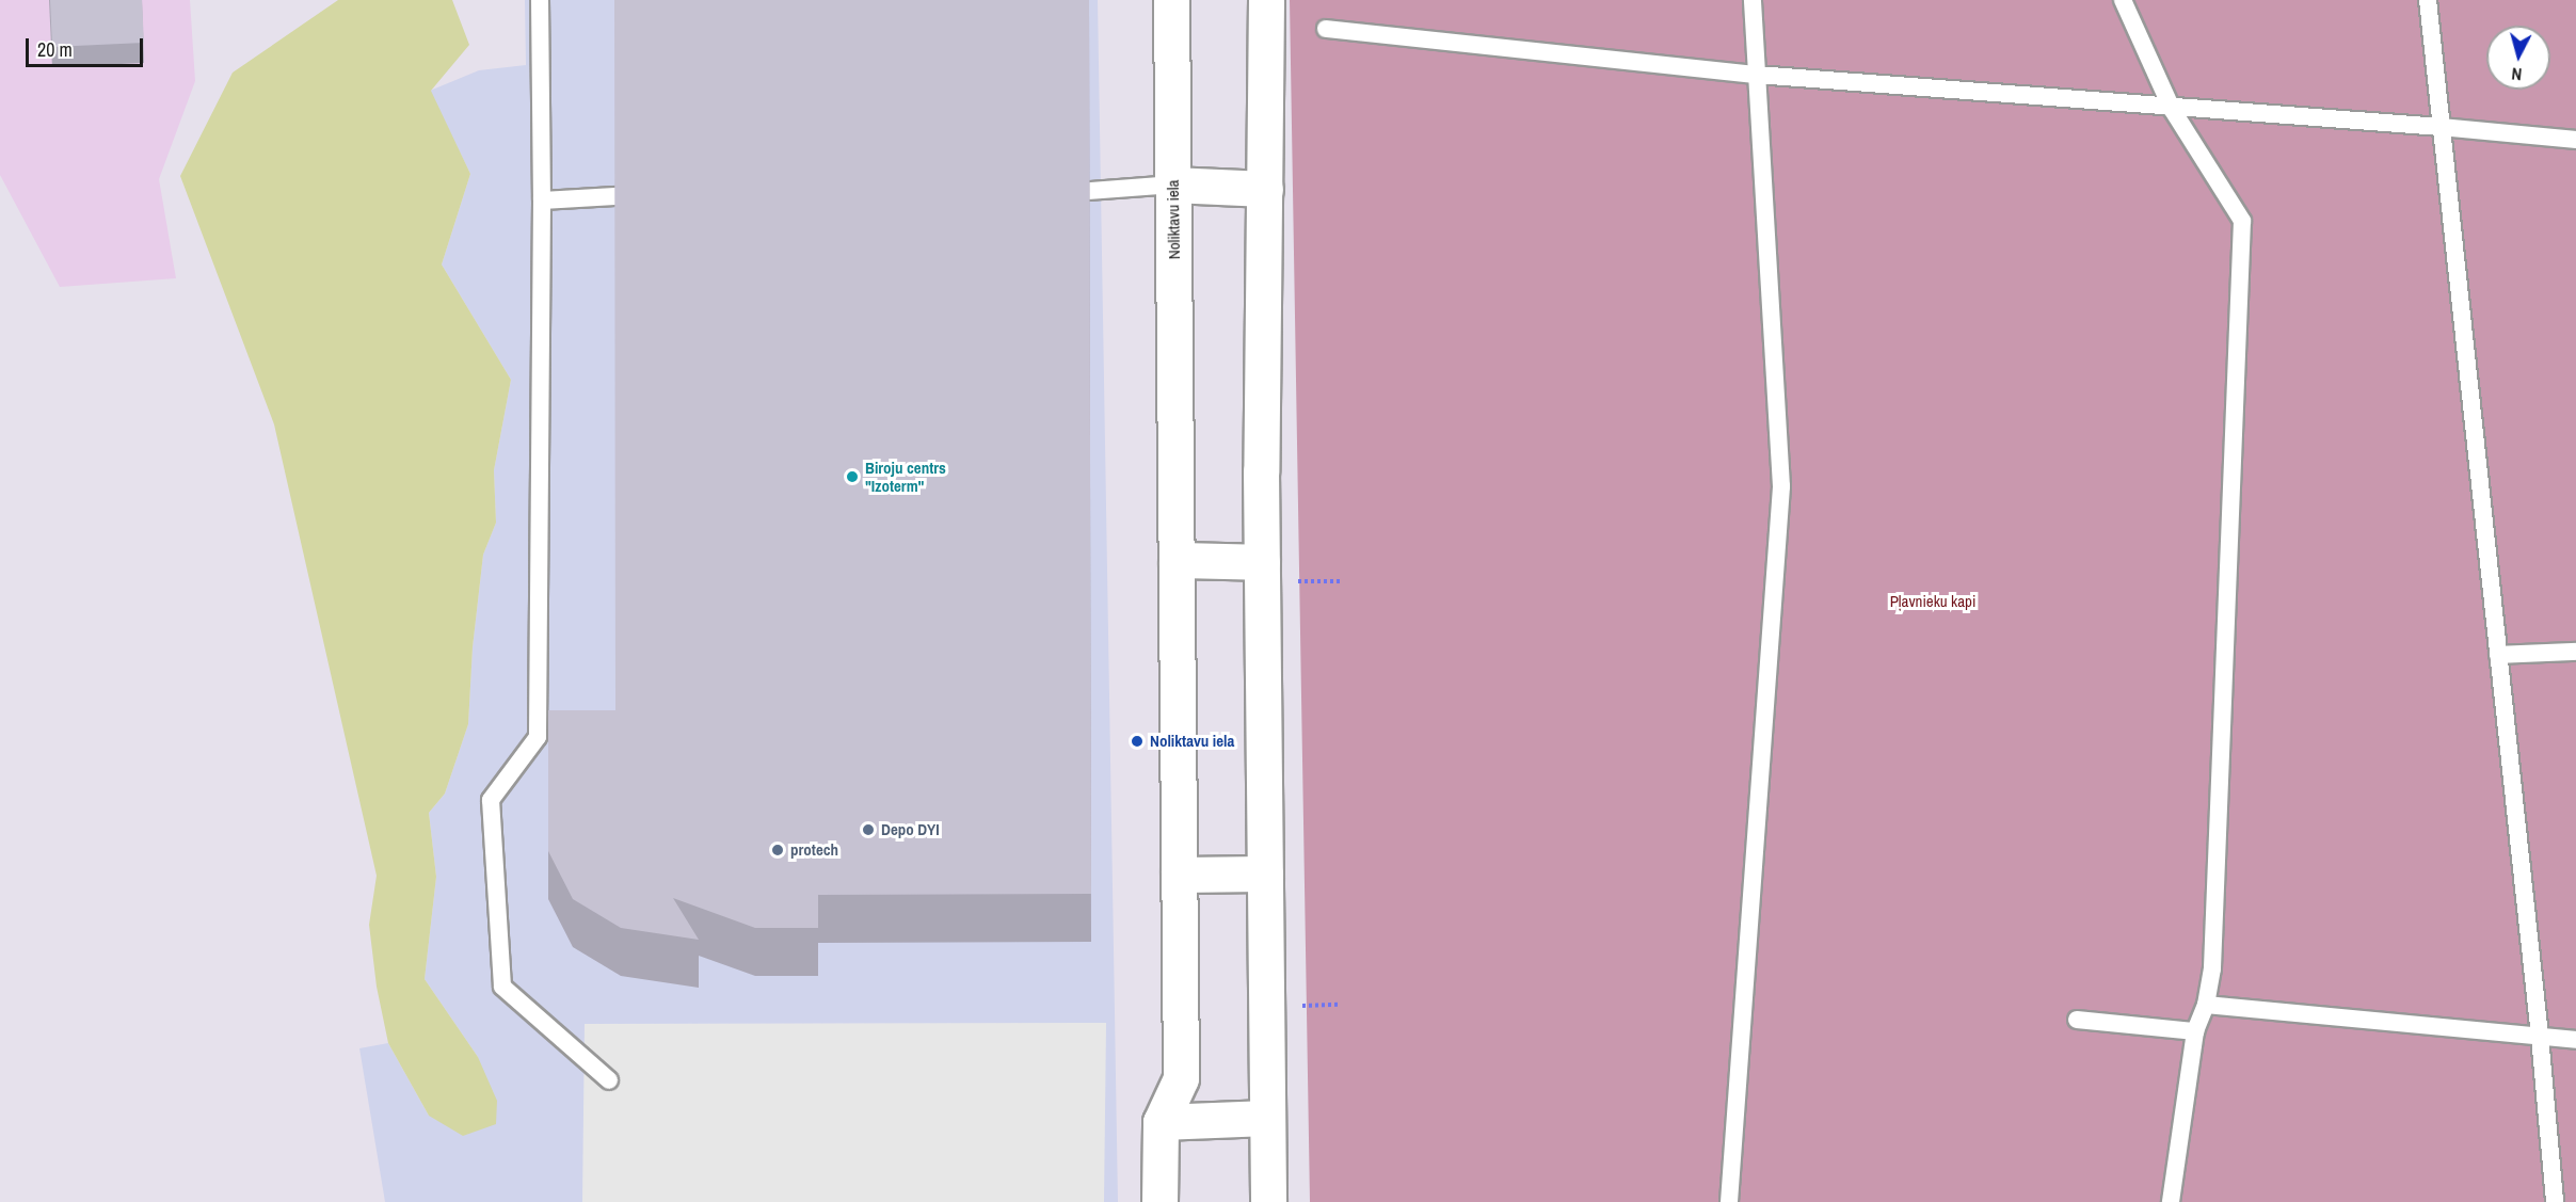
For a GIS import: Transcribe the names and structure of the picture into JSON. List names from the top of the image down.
{
  "streets": {
    "street": ["Noliktavu iela"]
  },
  "parks": ["Pļavnieku kapi"],
  "places": [
    "Biroju centrs \"Izoterm\"",
    "Noliktavu iela",
    "Depo DYI",
    "protech"
  ],
  "scale_bar": "20 m",
  "north": "bottom"
}
